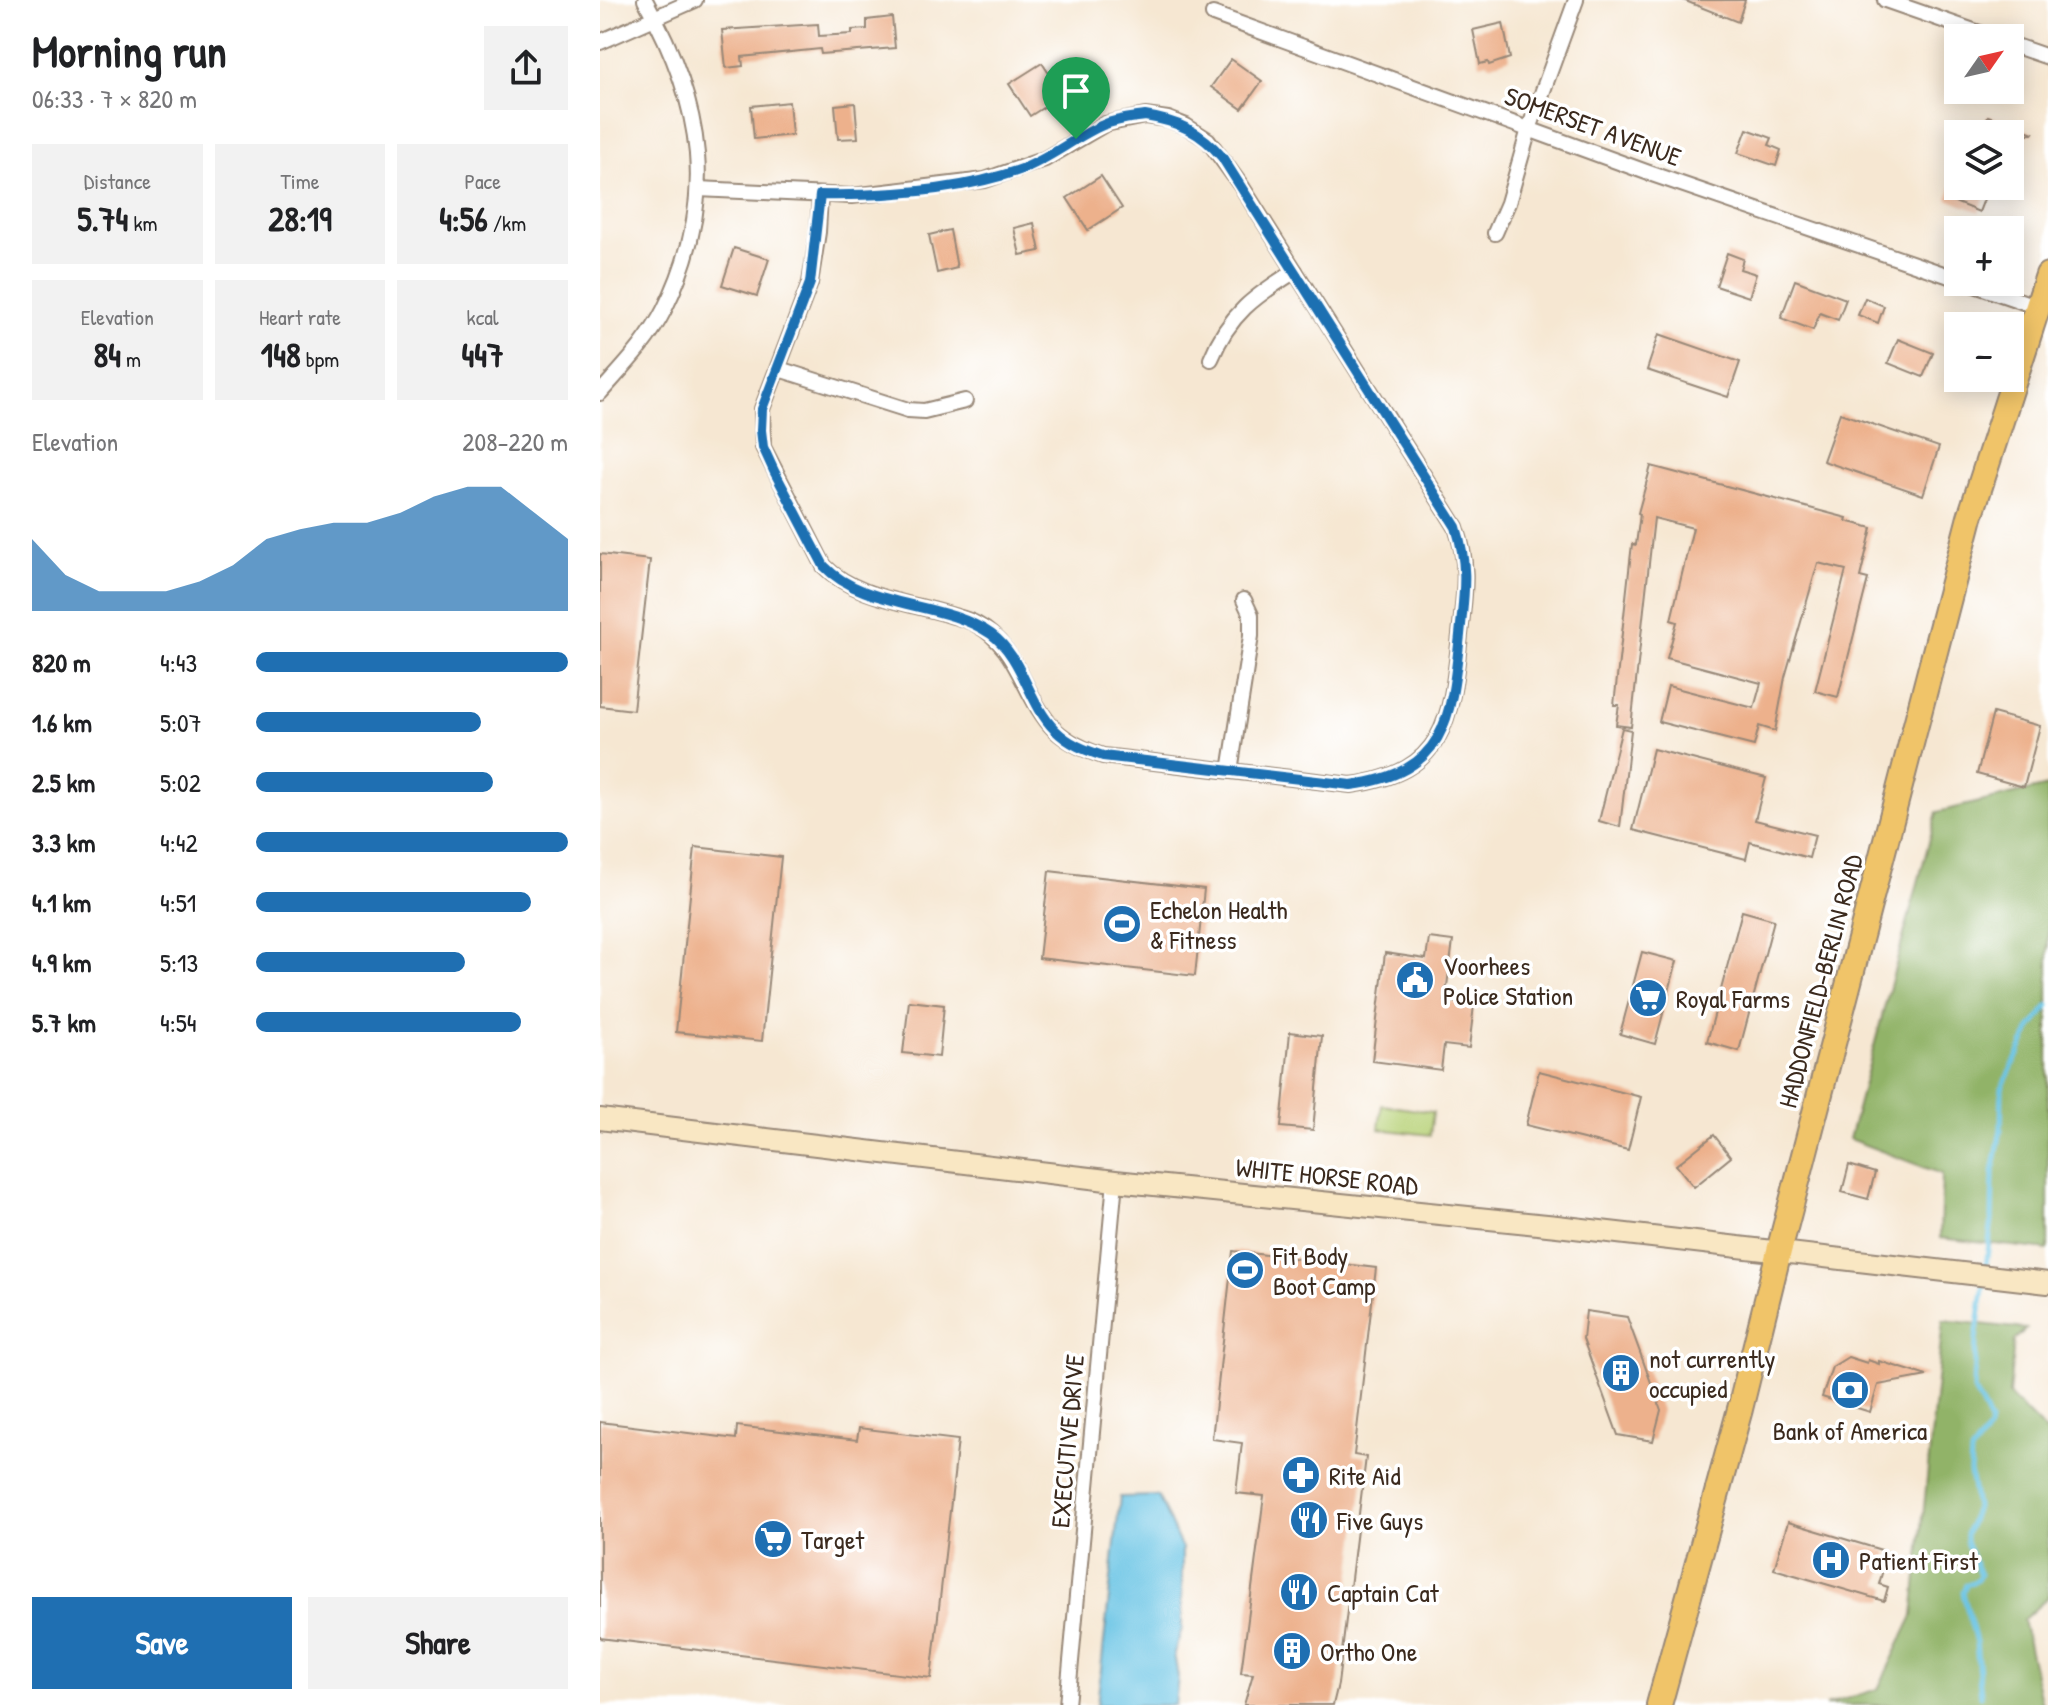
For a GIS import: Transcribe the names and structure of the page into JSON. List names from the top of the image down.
{
  "streets": {
    "main road": ["HADDONFIELD-BERLIN ROAD", "WHITE HORSE ROAD"],
    "street": ["SOMERSET AVENUE", "EXECUTIVE DRIVE"]
  },
  "crossings": [
    ["HADDONFIELD-BERLIN ROAD", "WHITE HORSE ROAD"],
    ["WHITE HORSE ROAD", "EXECUTIVE DRIVE"]
  ],
  "places": {
    "sports": ["Echelon Health & Fitness", "Fit Body Boot Camp"],
    "public building": ["Voorhees Police Station"],
    "supermarket": ["Royal Farms", "Target"],
    "building": ["not currently occupied", "Ortho One"],
    "bank": ["Bank of America"],
    "pharmacy": ["Rite Aid"],
    "restaurant": ["Five Guys", "Captain Cat"],
    "hospital": ["Patient First"]
  },
  "north": "top right",
  "page": {
    "heading": ["Morning run", "06:33 · 7 × 820 m"],
    "map_buttons": ["+", "−"],
    "stats": [
      ["Distance", "5.74 km"],
      ["Time", "28:19"],
      ["Pace", "4:56 /km"],
      ["Elevation", "84 m"],
      ["Heart rate", "148 bpm"],
      ["kcal", "447"]
    ],
    "chart": ["Elevation", "208–220 m"],
    "list": [
      {
        "name": "820 m",
        "note": "4:43"
      },
      {
        "name": "1.6 km",
        "note": "5:07"
      },
      {
        "name": "2.5 km",
        "note": "5:02"
      },
      {
        "name": "3.3 km",
        "note": "4:42"
      },
      {
        "name": "4.1 km",
        "note": "4:51"
      },
      {
        "name": "4.9 km",
        "note": "5:13"
      },
      {
        "name": "5.7 km",
        "note": "4:54"
      }
    ],
    "buttons": ["Save", "Share"]
  }
}
